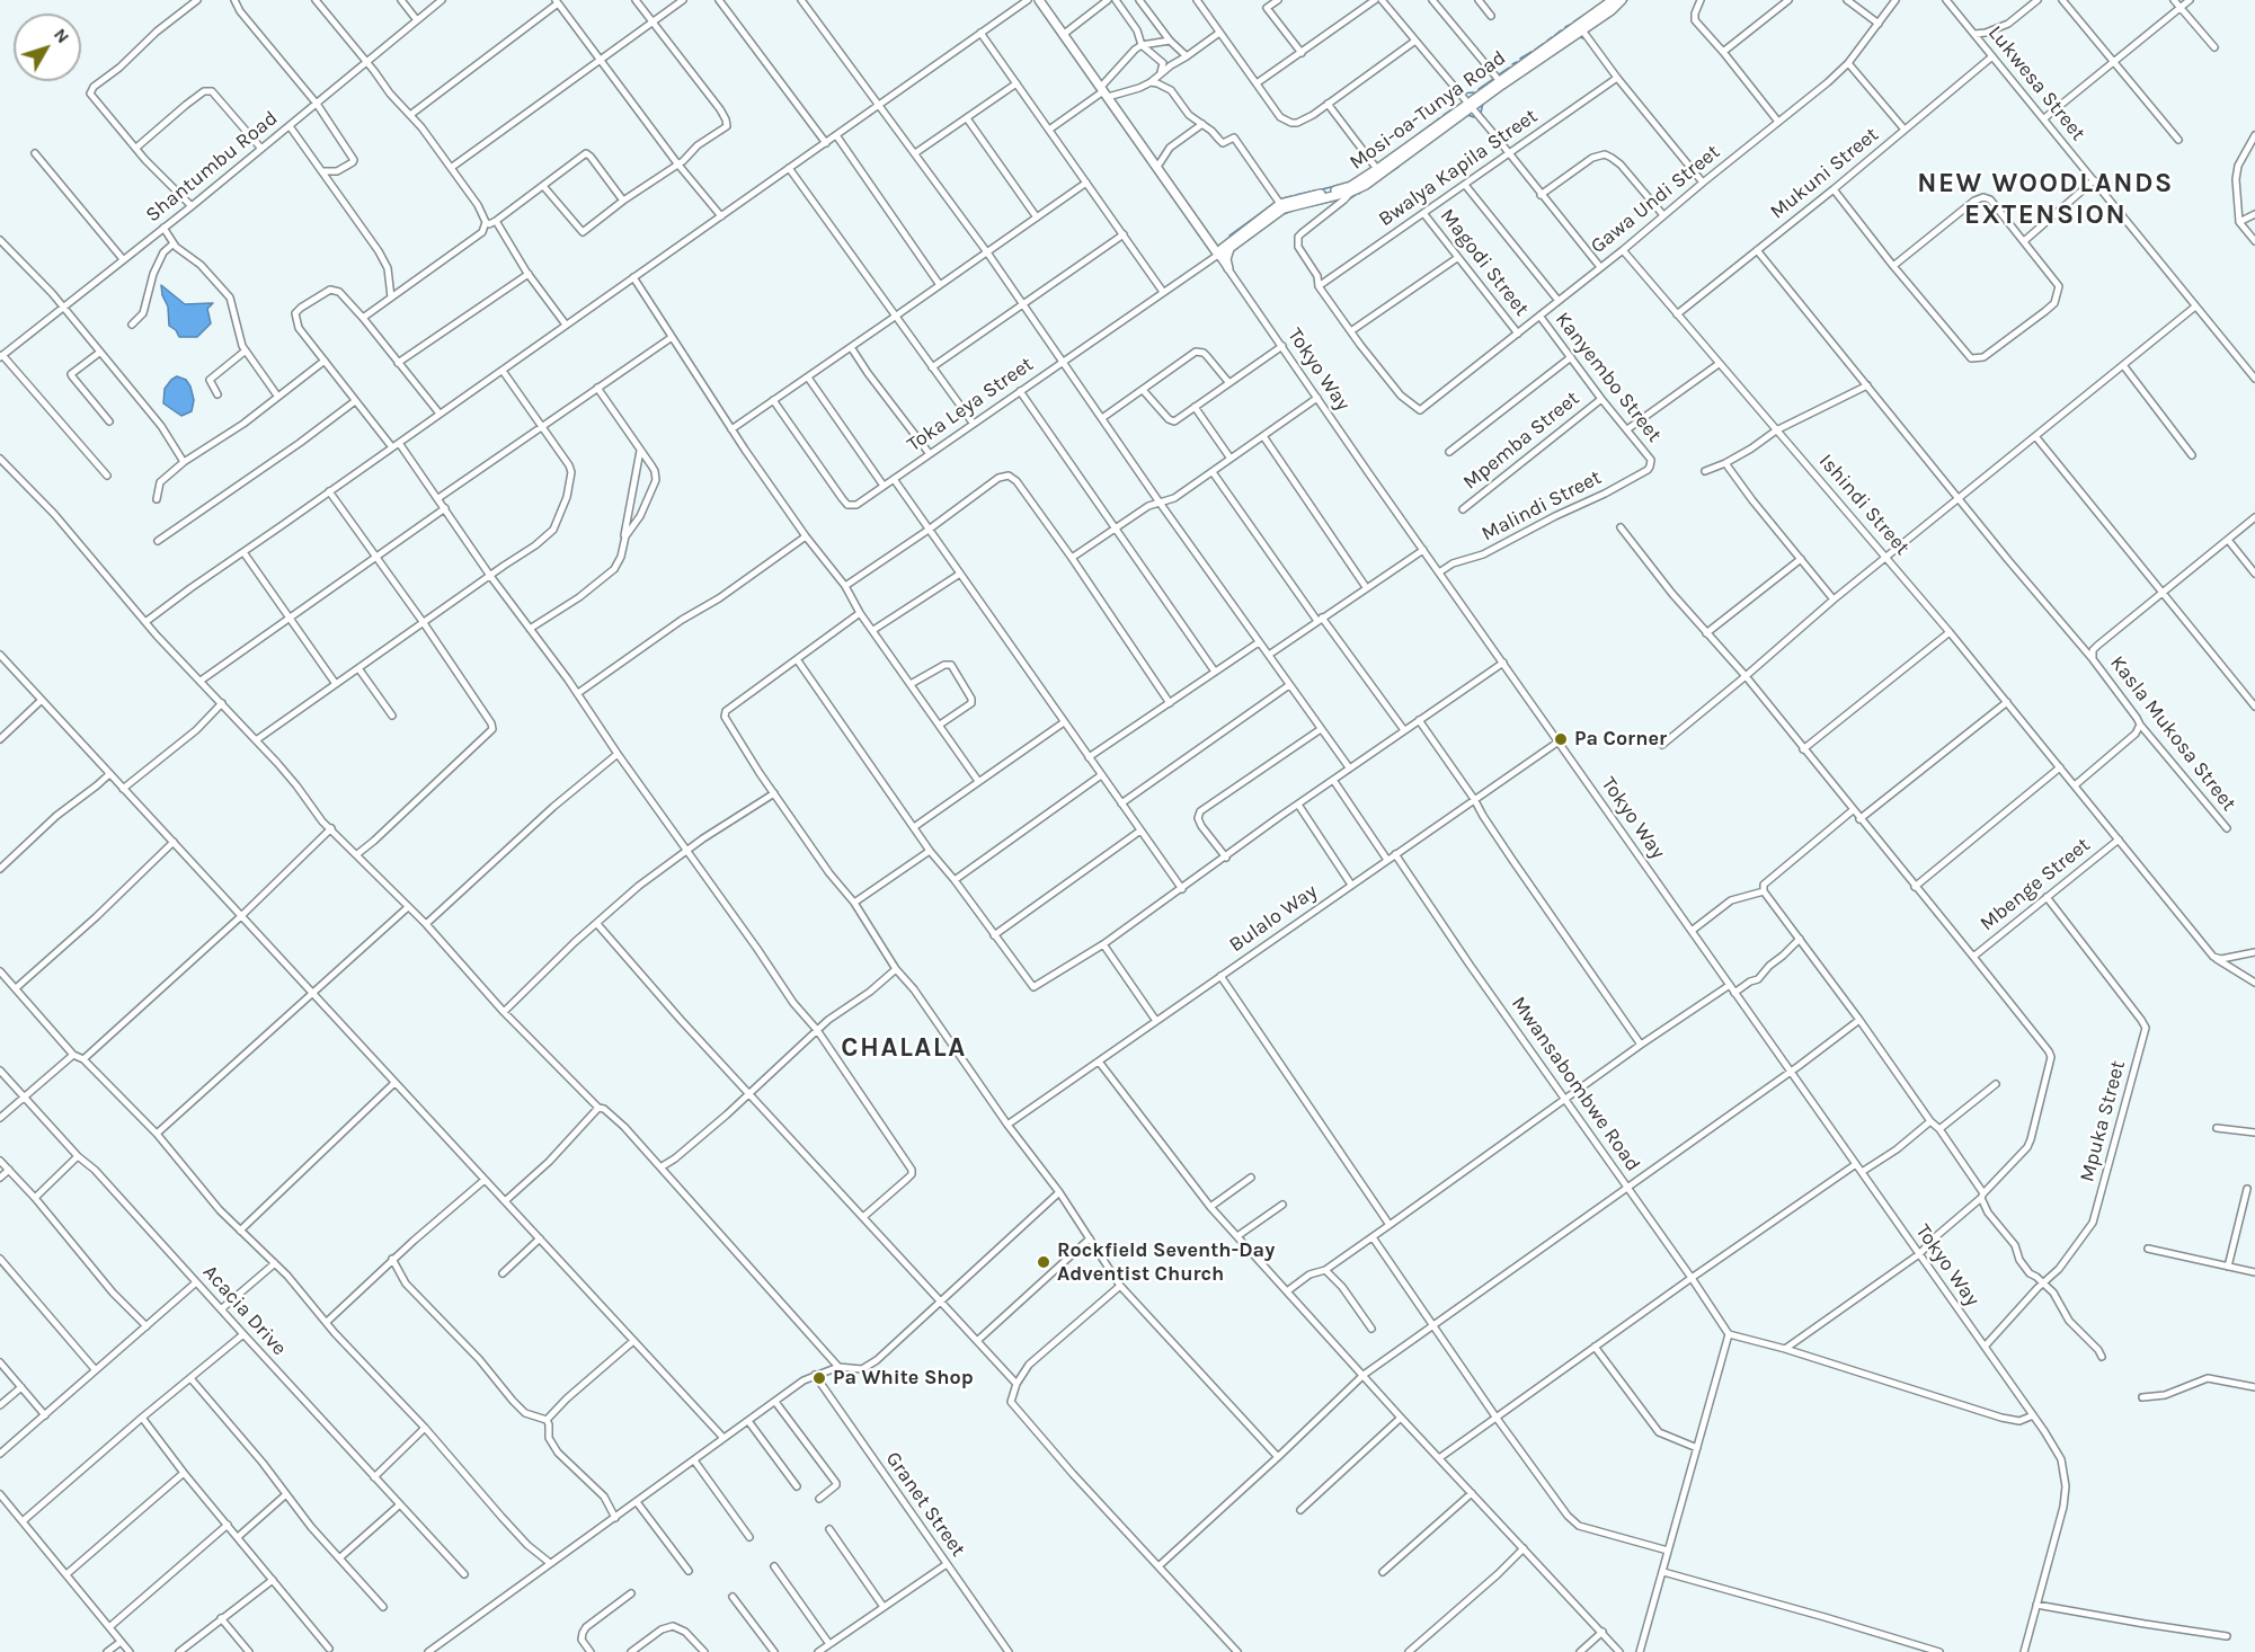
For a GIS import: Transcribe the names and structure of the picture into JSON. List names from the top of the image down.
{
  "streets": {
    "main road": ["Mosi-oa-Tunya Road", "Tokyo Way"],
    "street": [
      "Lukwesa Street",
      "Shantumbu Road",
      "Bwalya Kapila Street",
      "Mukuni Street",
      "Gawa Undi Street",
      "Magodi Street",
      "Kanyembo Street",
      "Toka Leya Street",
      "Mpemba Street",
      "Ishindi Street",
      "Malindi Street",
      "Kasla Mukosa Street",
      "Mbenge Street",
      "Bulalo Way",
      "Mwansabombwe Road",
      "Mpuka Street",
      "Acacia Drive",
      "Granet Street"
    ]
  },
  "crossings": [
    ["Lukwesa Street", "Mukuni Street"],
    ["Mosi-oa-Tunya Road", "Tokyo Way"],
    ["Mosi-oa-Tunya Road", "Toka Leya Street"],
    ["Bwalya Kapila Street", "Magodi Street"],
    ["Mukuni Street", "Ishindi Street"],
    ["Mukuni Street", "Kasla Mukosa Street"],
    ["Gawa Undi Street", "Magodi Street"],
    ["Gawa Undi Street", "Kanyembo Street"],
    ["Gawa Undi Street", "Ishindi Street"],
    ["Tokyo Way", "Toka Leya Street"],
    ["Tokyo Way", "Malindi Street"],
    ["Tokyo Way", "Bulalo Way"],
    ["Tokyo Way", "Mpuka Street"],
    ["Kanyembo Street", "Mpemba Street"],
    ["Kanyembo Street", "Malindi Street"],
    ["Ishindi Street", "Mbenge Street"],
    ["Mbenge Street", "Mpuka Street"],
    ["Bulalo Way", "Mwansabombwe Road"]
  ],
  "districts": ["NEW WOODLANDS EXTENSION", "CHALALA"],
  "places": ["Pa Corner", "Rockfield Seventh-Day Adventist Church", "Pa White Shop"],
  "north": "top right"
}
